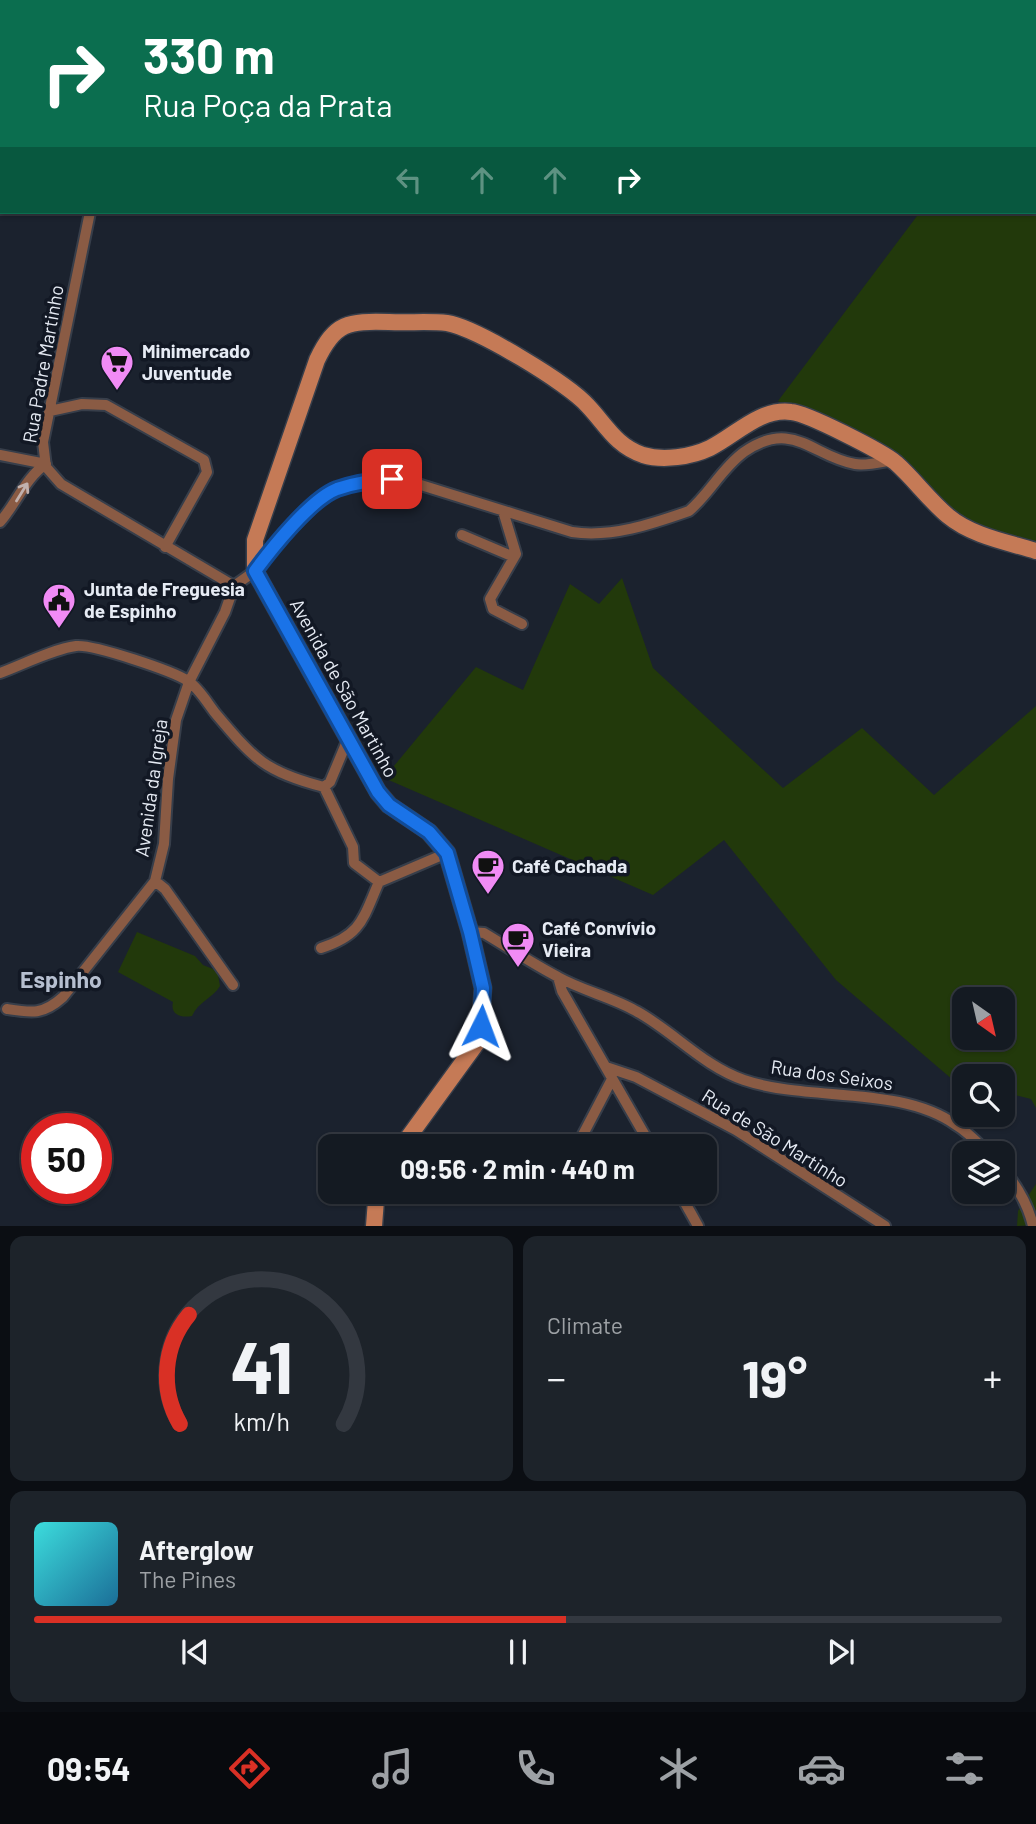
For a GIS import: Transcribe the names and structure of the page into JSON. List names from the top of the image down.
{
  "streets": {
    "main road": ["Avenida de São Martinho"],
    "street": [
      "Rua Padre Martinho",
      "Avenida da Igreja",
      "Rua dos Seixos",
      "Rua de São Martinho"
    ]
  },
  "crossings": [
    ["Rua Padre Martinho", "Avenida da Igreja"]
  ],
  "districts": ["Espinho"],
  "places": {
    "supermarket": ["Minimercado Juventude"],
    "public building": ["Junta de Freguesia de Espinho"],
    "cafe": ["Café Cachada", "Café Convívio Vieira"]
  },
  "north": "bottom right",
  "page": {
    "turn": ["330 m", "Rua Poça da Prata"],
    "limit": "50",
    "trip": "09:56 · 2 min · 440 m",
    "tile": "Climate",
    "heat": ["−", "19°", "+"],
    "song": ["Afterglow", "The Pines"],
    "tabs": "09:54",
    "gauge": ["41", "km/h"]
  }
}
